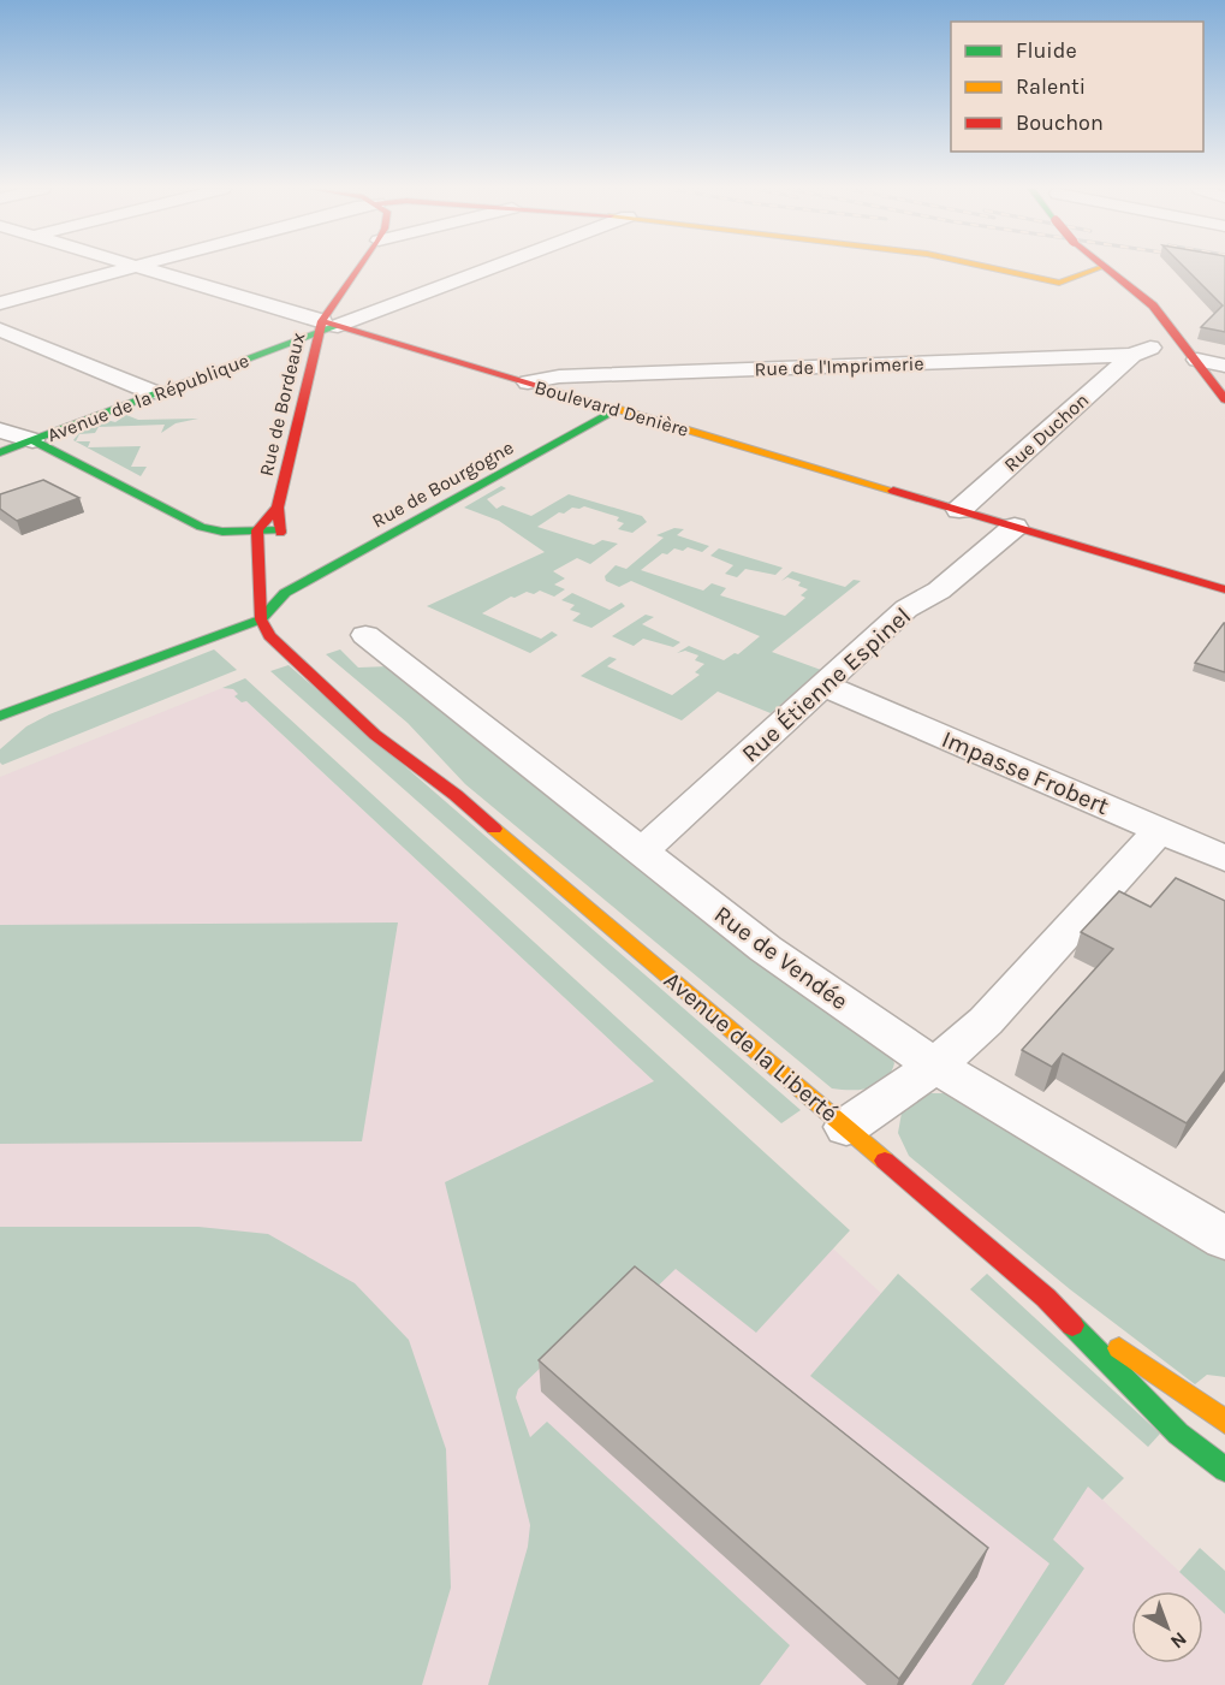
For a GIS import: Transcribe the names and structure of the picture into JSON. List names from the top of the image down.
{
  "streets": {
    "main road": [
      "Avenue de la République",
      "Rue de Bordeaux",
      "Boulevard Denière",
      "Rue de Bourgogne",
      "Avenue de la Liberté"
    ],
    "street": [
      "Rue de l'Imprimerie",
      "Rue Duchon",
      "Rue Étienne Espinel",
      "Impasse Frobert",
      "Rue de Vendée"
    ]
  },
  "crossings": [
    ["Rue de l'Imprimerie", "Boulevard Denière"],
    ["Rue de l'Imprimerie", "Rue Duchon"],
    ["Avenue de la République", "Rue de Bordeaux"],
    ["Avenue de la République", "Boulevard Denière"],
    ["Rue de Bordeaux", "Boulevard Denière"],
    ["Boulevard Denière", "Rue Duchon"],
    ["Boulevard Denière", "Rue de Bourgogne"],
    ["Boulevard Denière", "Rue Étienne Espinel"],
    ["Rue de Bourgogne", "Avenue de la Liberté"],
    ["Rue Étienne Espinel", "Impasse Frobert"],
    ["Rue Étienne Espinel", "Rue de Vendée"]
  ],
  "legend": ["Fluide", "Ralenti", "Bouchon"],
  "north": "bottom right"
}
